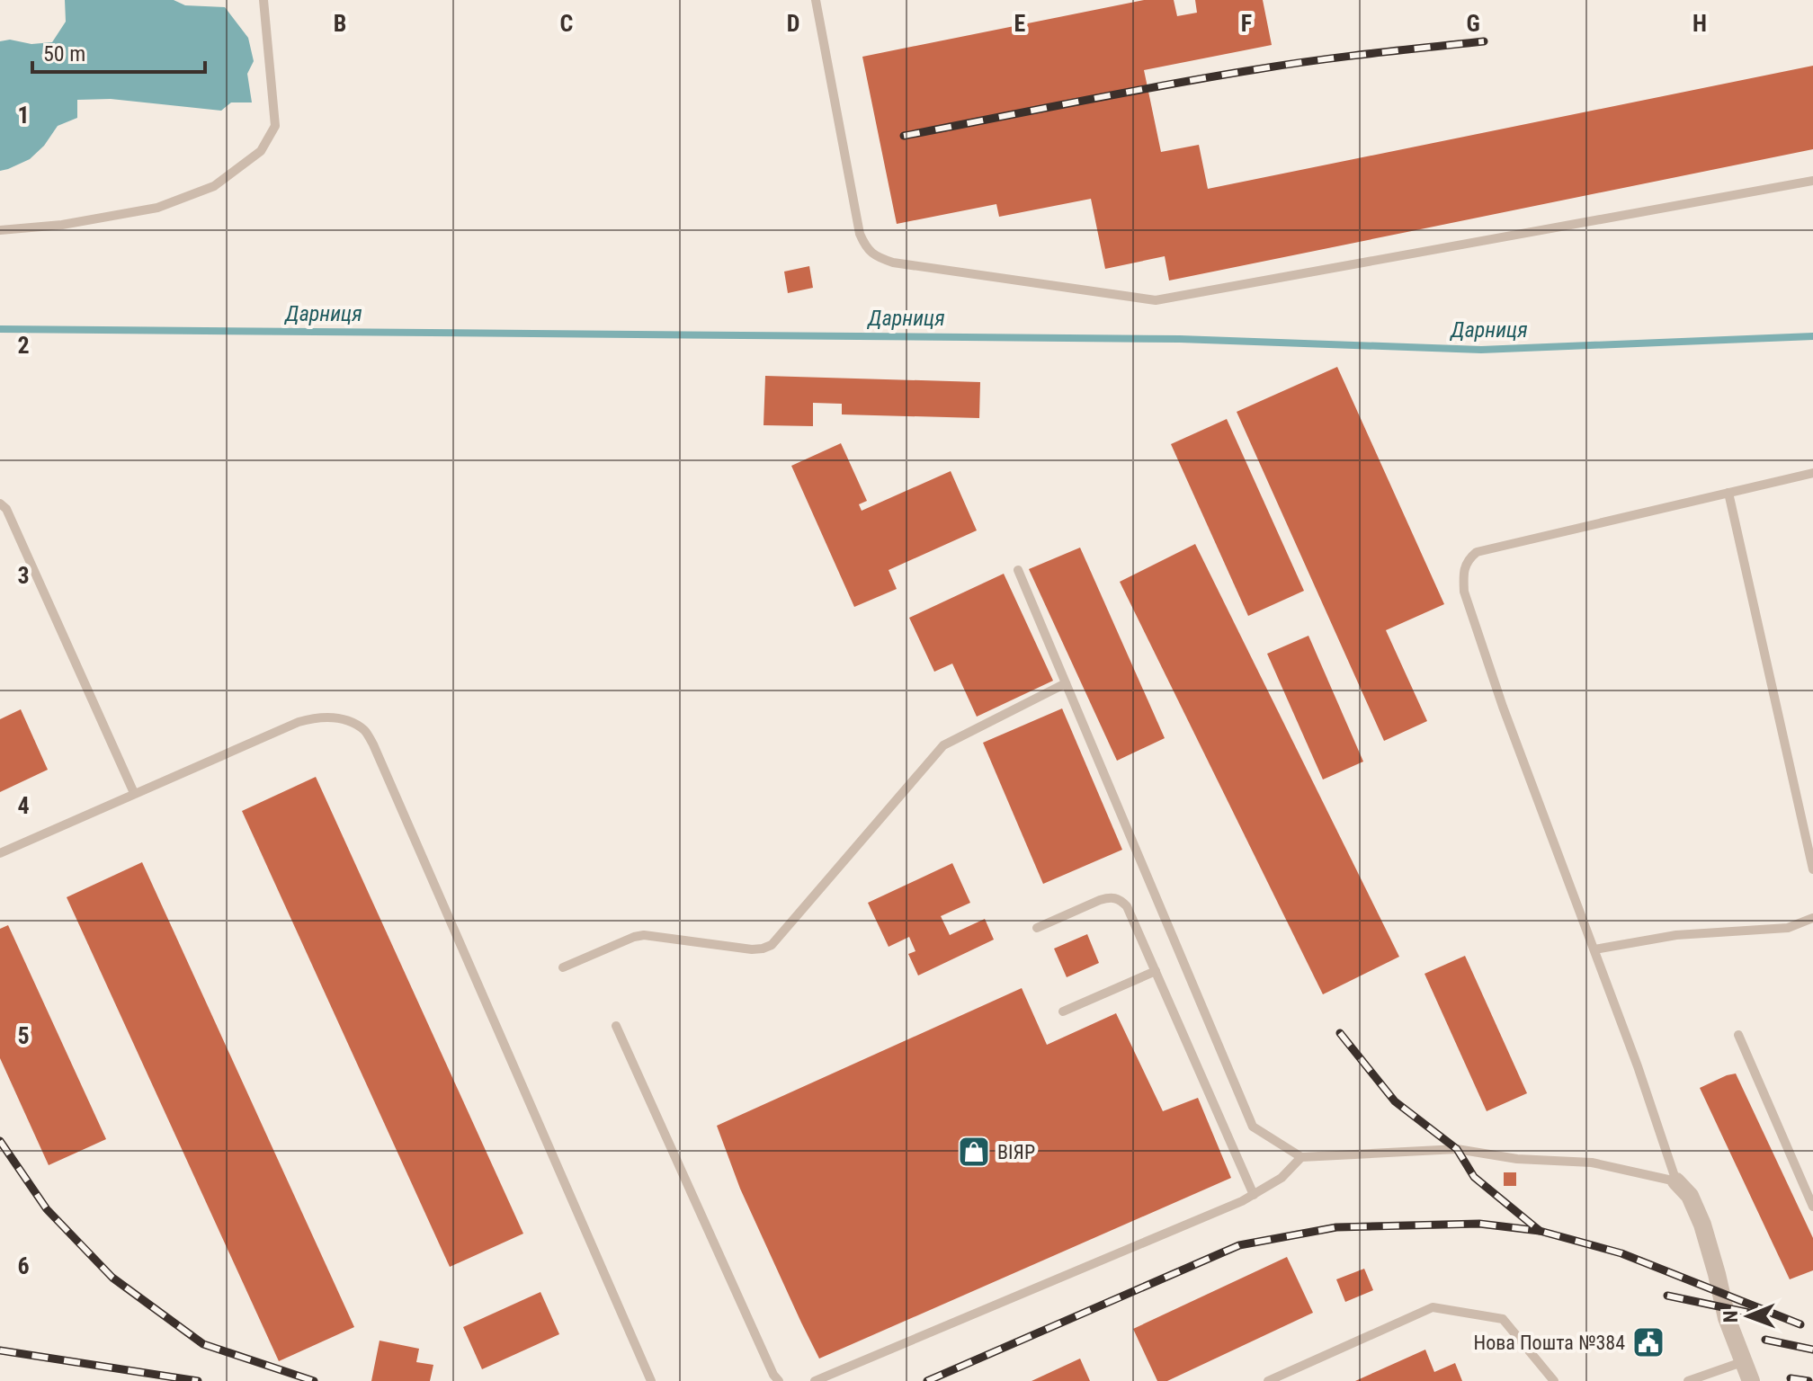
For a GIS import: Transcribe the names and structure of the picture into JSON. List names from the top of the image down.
{
  "water": ["Дарниця"],
  "places": {
    "shop": ["ВІЯР"],
    "public building": ["Нова Пошта №384"]
  },
  "scale_bar": "50 m",
  "north": "left",
  "grid": {
    "columns": [
      "B",
      "C",
      "D",
      "E",
      "F",
      "G",
      "H"
    ],
    "rows": [
      "1",
      "2",
      "3",
      "4",
      "5",
      "6"
    ]
  }
}
